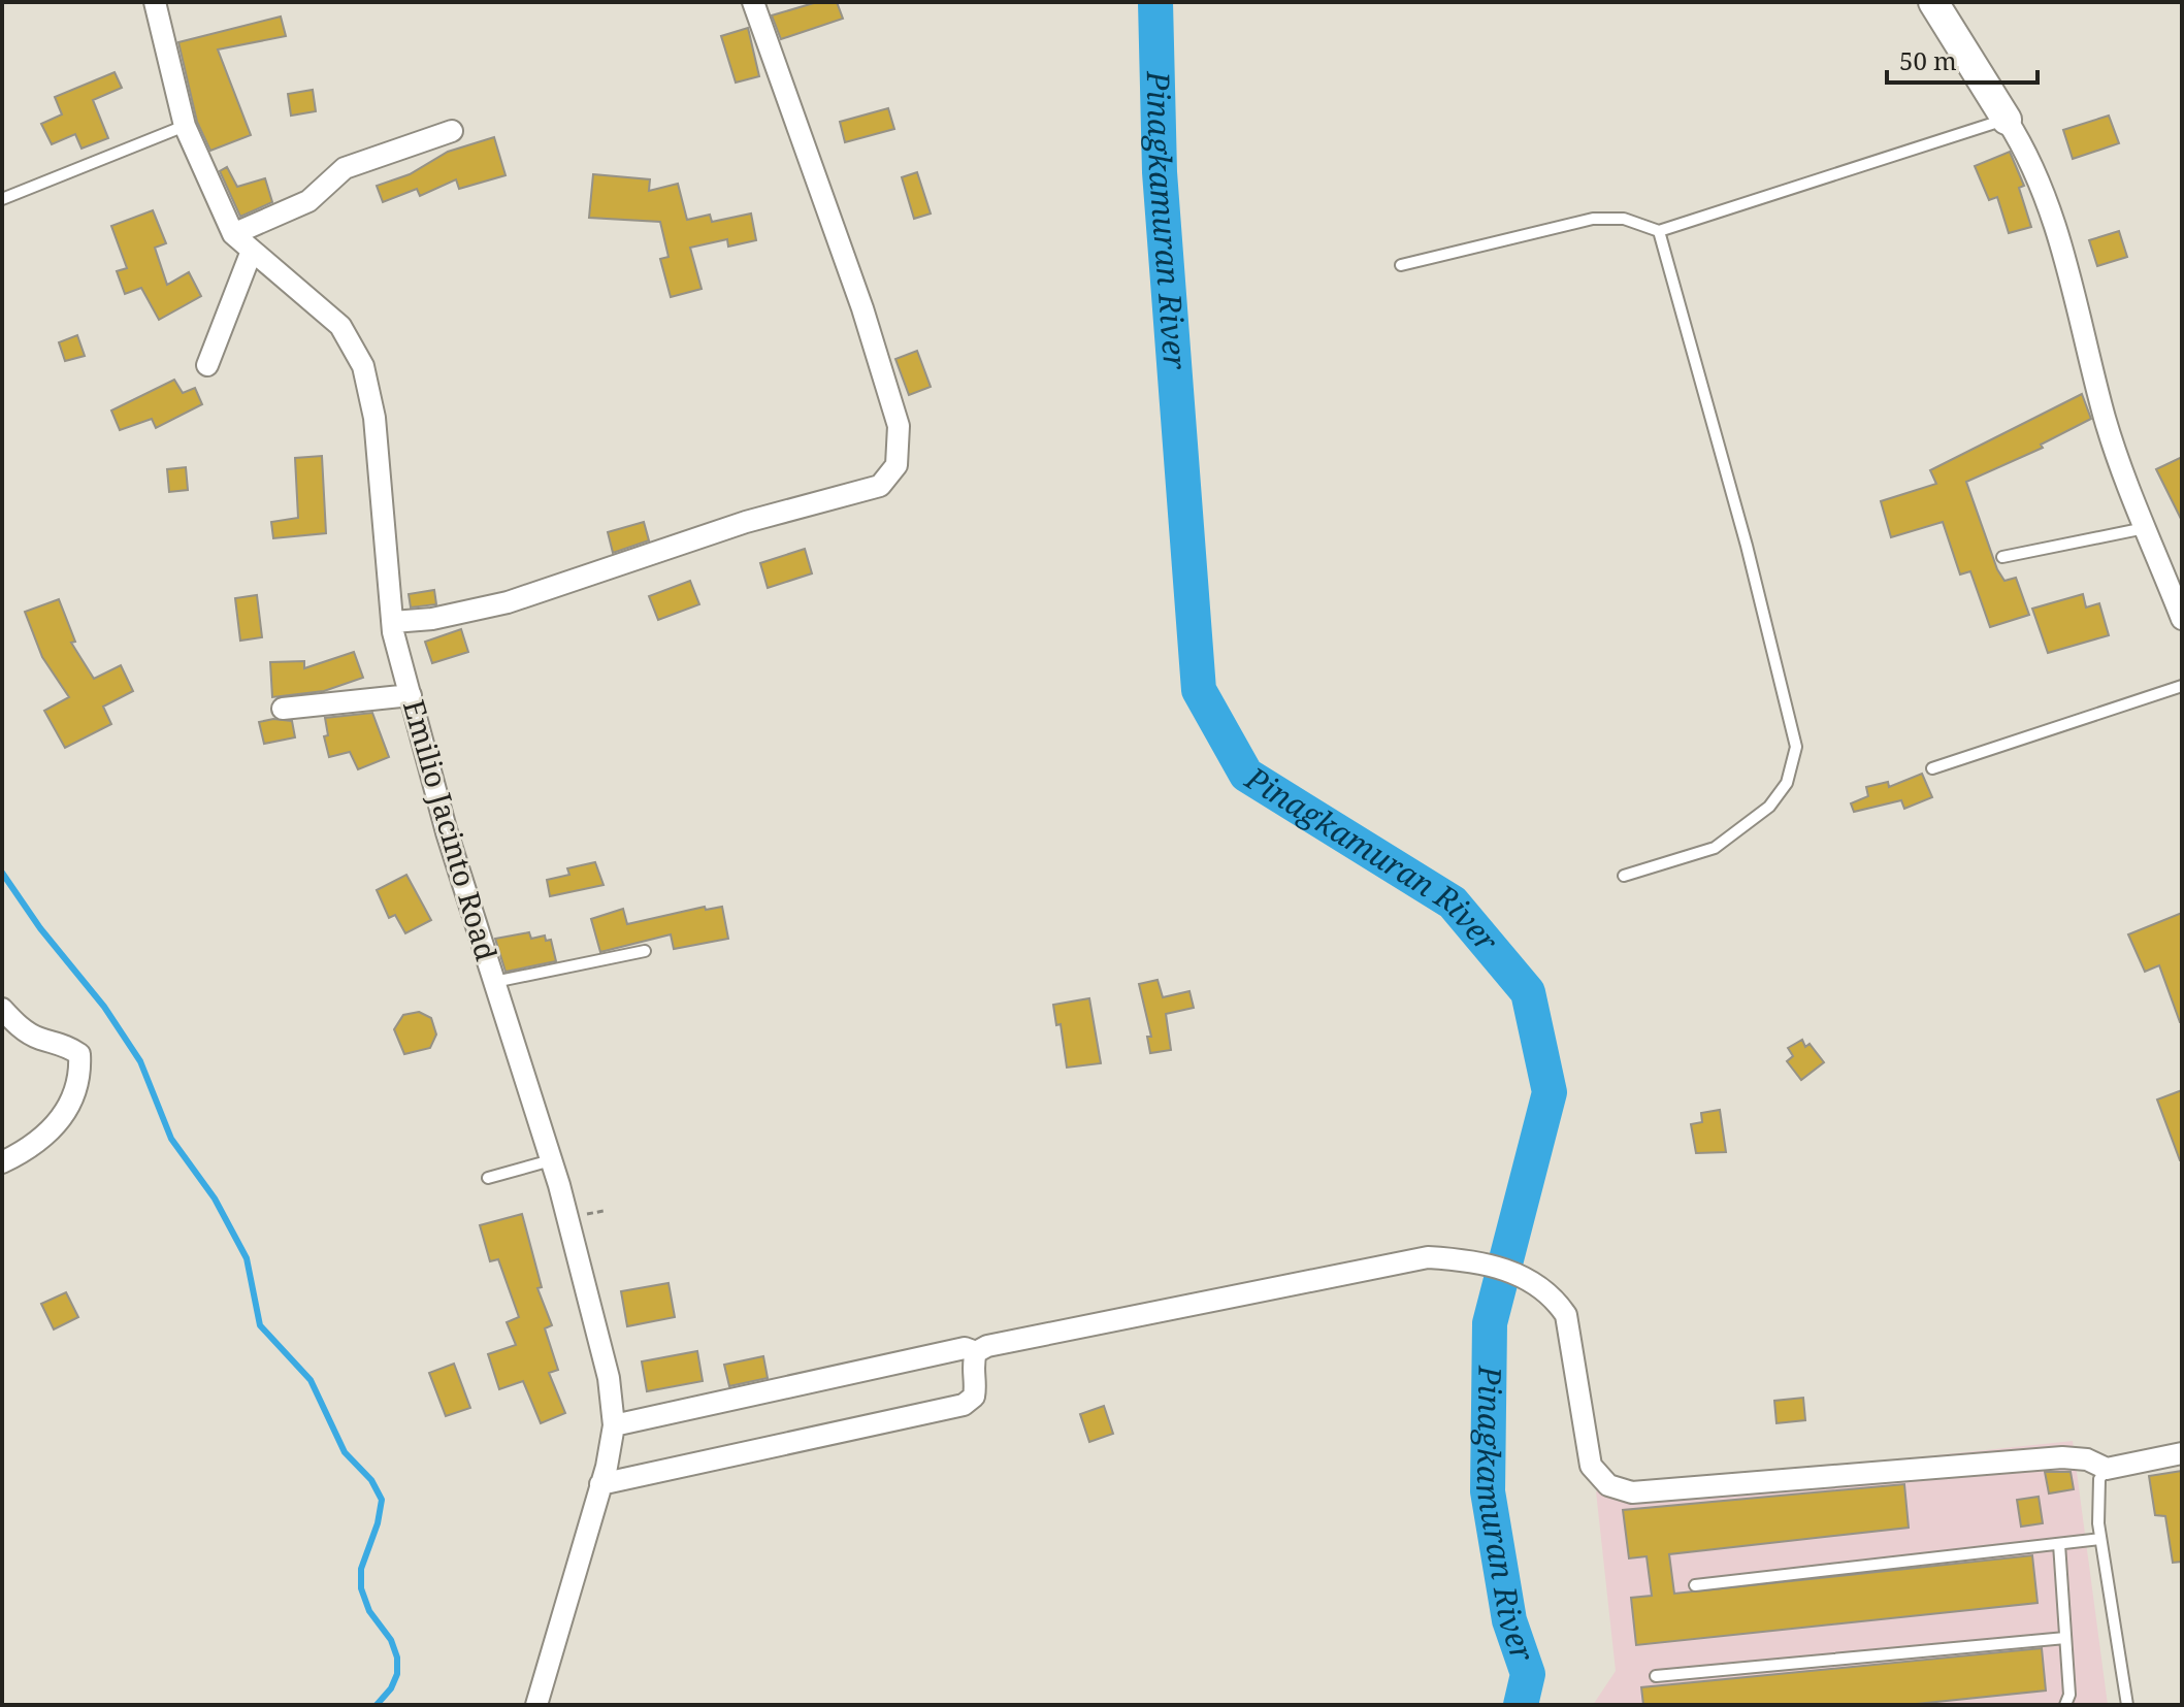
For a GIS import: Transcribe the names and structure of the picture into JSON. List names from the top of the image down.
{
  "streets": {
    "street": ["Emilio Jacinto Road"]
  },
  "water": ["Pinagkamuran River"],
  "scale_bar": "50 m"
}
